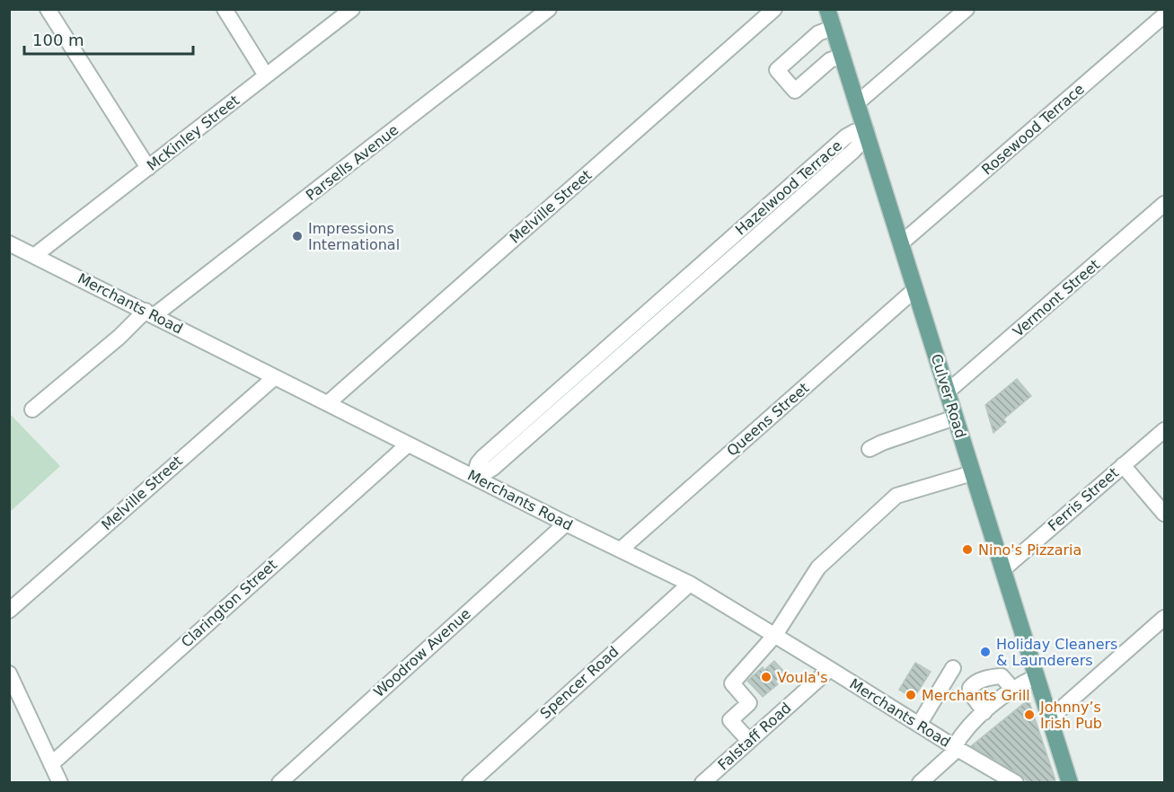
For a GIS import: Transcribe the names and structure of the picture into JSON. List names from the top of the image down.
{
  "streets": {
    "main road": ["Culver Road"],
    "street": [
      "Rosewood Terrace",
      "McKinley Street",
      "Parsells Avenue",
      "Hazelwood Terrace",
      "Melville Street",
      "Vermont Street",
      "Merchants Road",
      "Queens Street",
      "Ferris Street",
      "Clarington Street",
      "Woodrow Avenue",
      "Spencer Road",
      "Falstaff Road"
    ]
  },
  "crossings": [
    ["Rosewood Terrace", "Culver Road"],
    ["McKinley Street", "Merchants Road"],
    ["Parsells Avenue", "Merchants Road"],
    ["Hazelwood Terrace", "Merchants Road"],
    ["Hazelwood Terrace", "Culver Road"],
    ["Melville Street", "Merchants Road"],
    ["Vermont Street", "Culver Road"],
    ["Merchants Road", "Queens Street"],
    ["Merchants Road", "Clarington Street"],
    ["Merchants Road", "Woodrow Avenue"],
    ["Merchants Road", "Spencer Road"],
    ["Merchants Road", "Falstaff Road"],
    ["Culver Road", "Queens Street"],
    ["Culver Road", "Ferris Street"]
  ],
  "places": [
    "Impressions International",
    "Nino's Pizzaria",
    "Holiday Cleaners & Launderers",
    "Voula's",
    "Merchants Grill",
    "Johnny’s Irish Pub"
  ],
  "scale_bar": "100 m"
}
